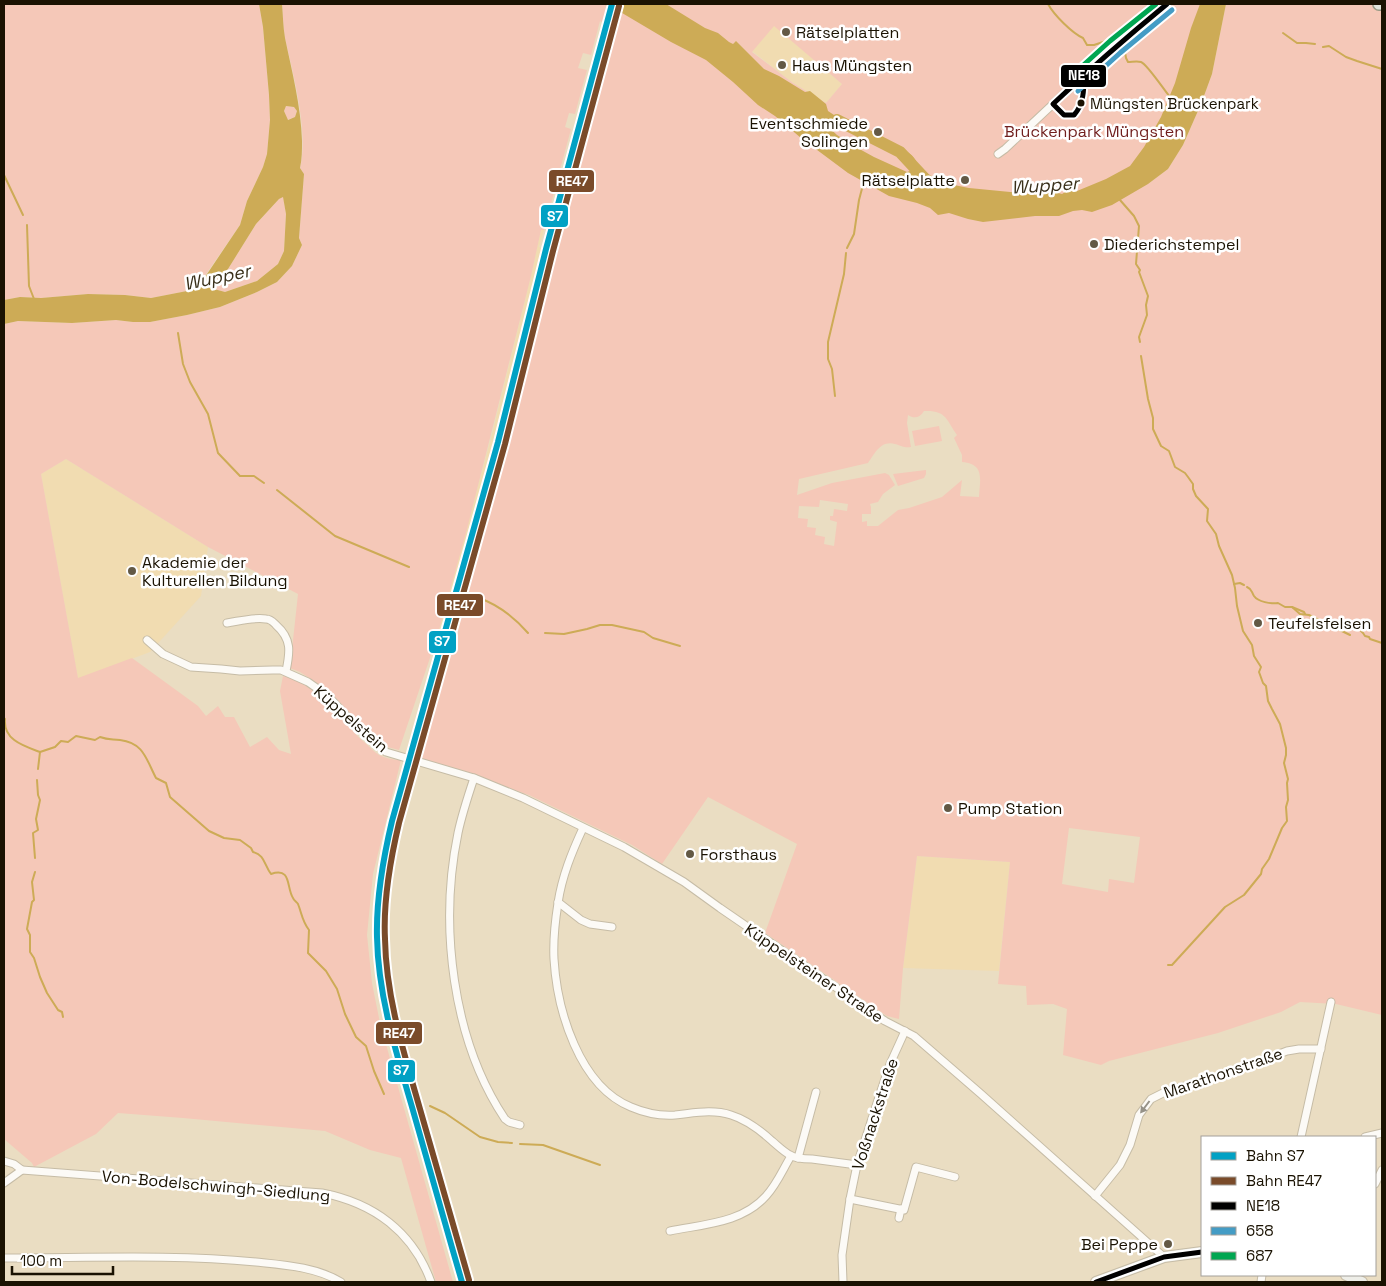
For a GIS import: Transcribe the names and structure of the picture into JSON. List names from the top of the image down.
{
  "streets": {
    "street": [
      "Küppelstein",
      "Küppelsteiner Straße",
      "Marathonstraße",
      "Voßnackstraße",
      "Von-Bodelschwingh-Siedlung"
    ]
  },
  "crossings": [
    ["Küppelstein", "Küppelsteiner Straße"],
    ["Küppelsteiner Straße", "Marathonstraße"],
    ["Küppelsteiner Straße", "Voßnackstraße"]
  ],
  "one_way": ["Marathonstraße"],
  "water": ["Wupper"],
  "parks": ["Brückenpark Müngsten"],
  "places": [
    "Rätselplatten",
    "Haus Müngsten",
    "Müngsten Brückenpark",
    "Eventschmiede Solingen",
    "Rätselplatte",
    "Diederichstempel",
    "Akademie der Kulturellen Bildung",
    "Teufelsfelsen",
    "Pump Station",
    "Forsthaus",
    "Bei Peppe"
  ],
  "lines": [
    "rail line S7",
    "transit line NE18",
    "transit line 687",
    "rail line RE47",
    "transit line 658"
  ],
  "legend": [
    "Bahn S7",
    "Bahn RE47",
    "NE18",
    "658",
    "687"
  ],
  "scale_bar": "100 m"
}
